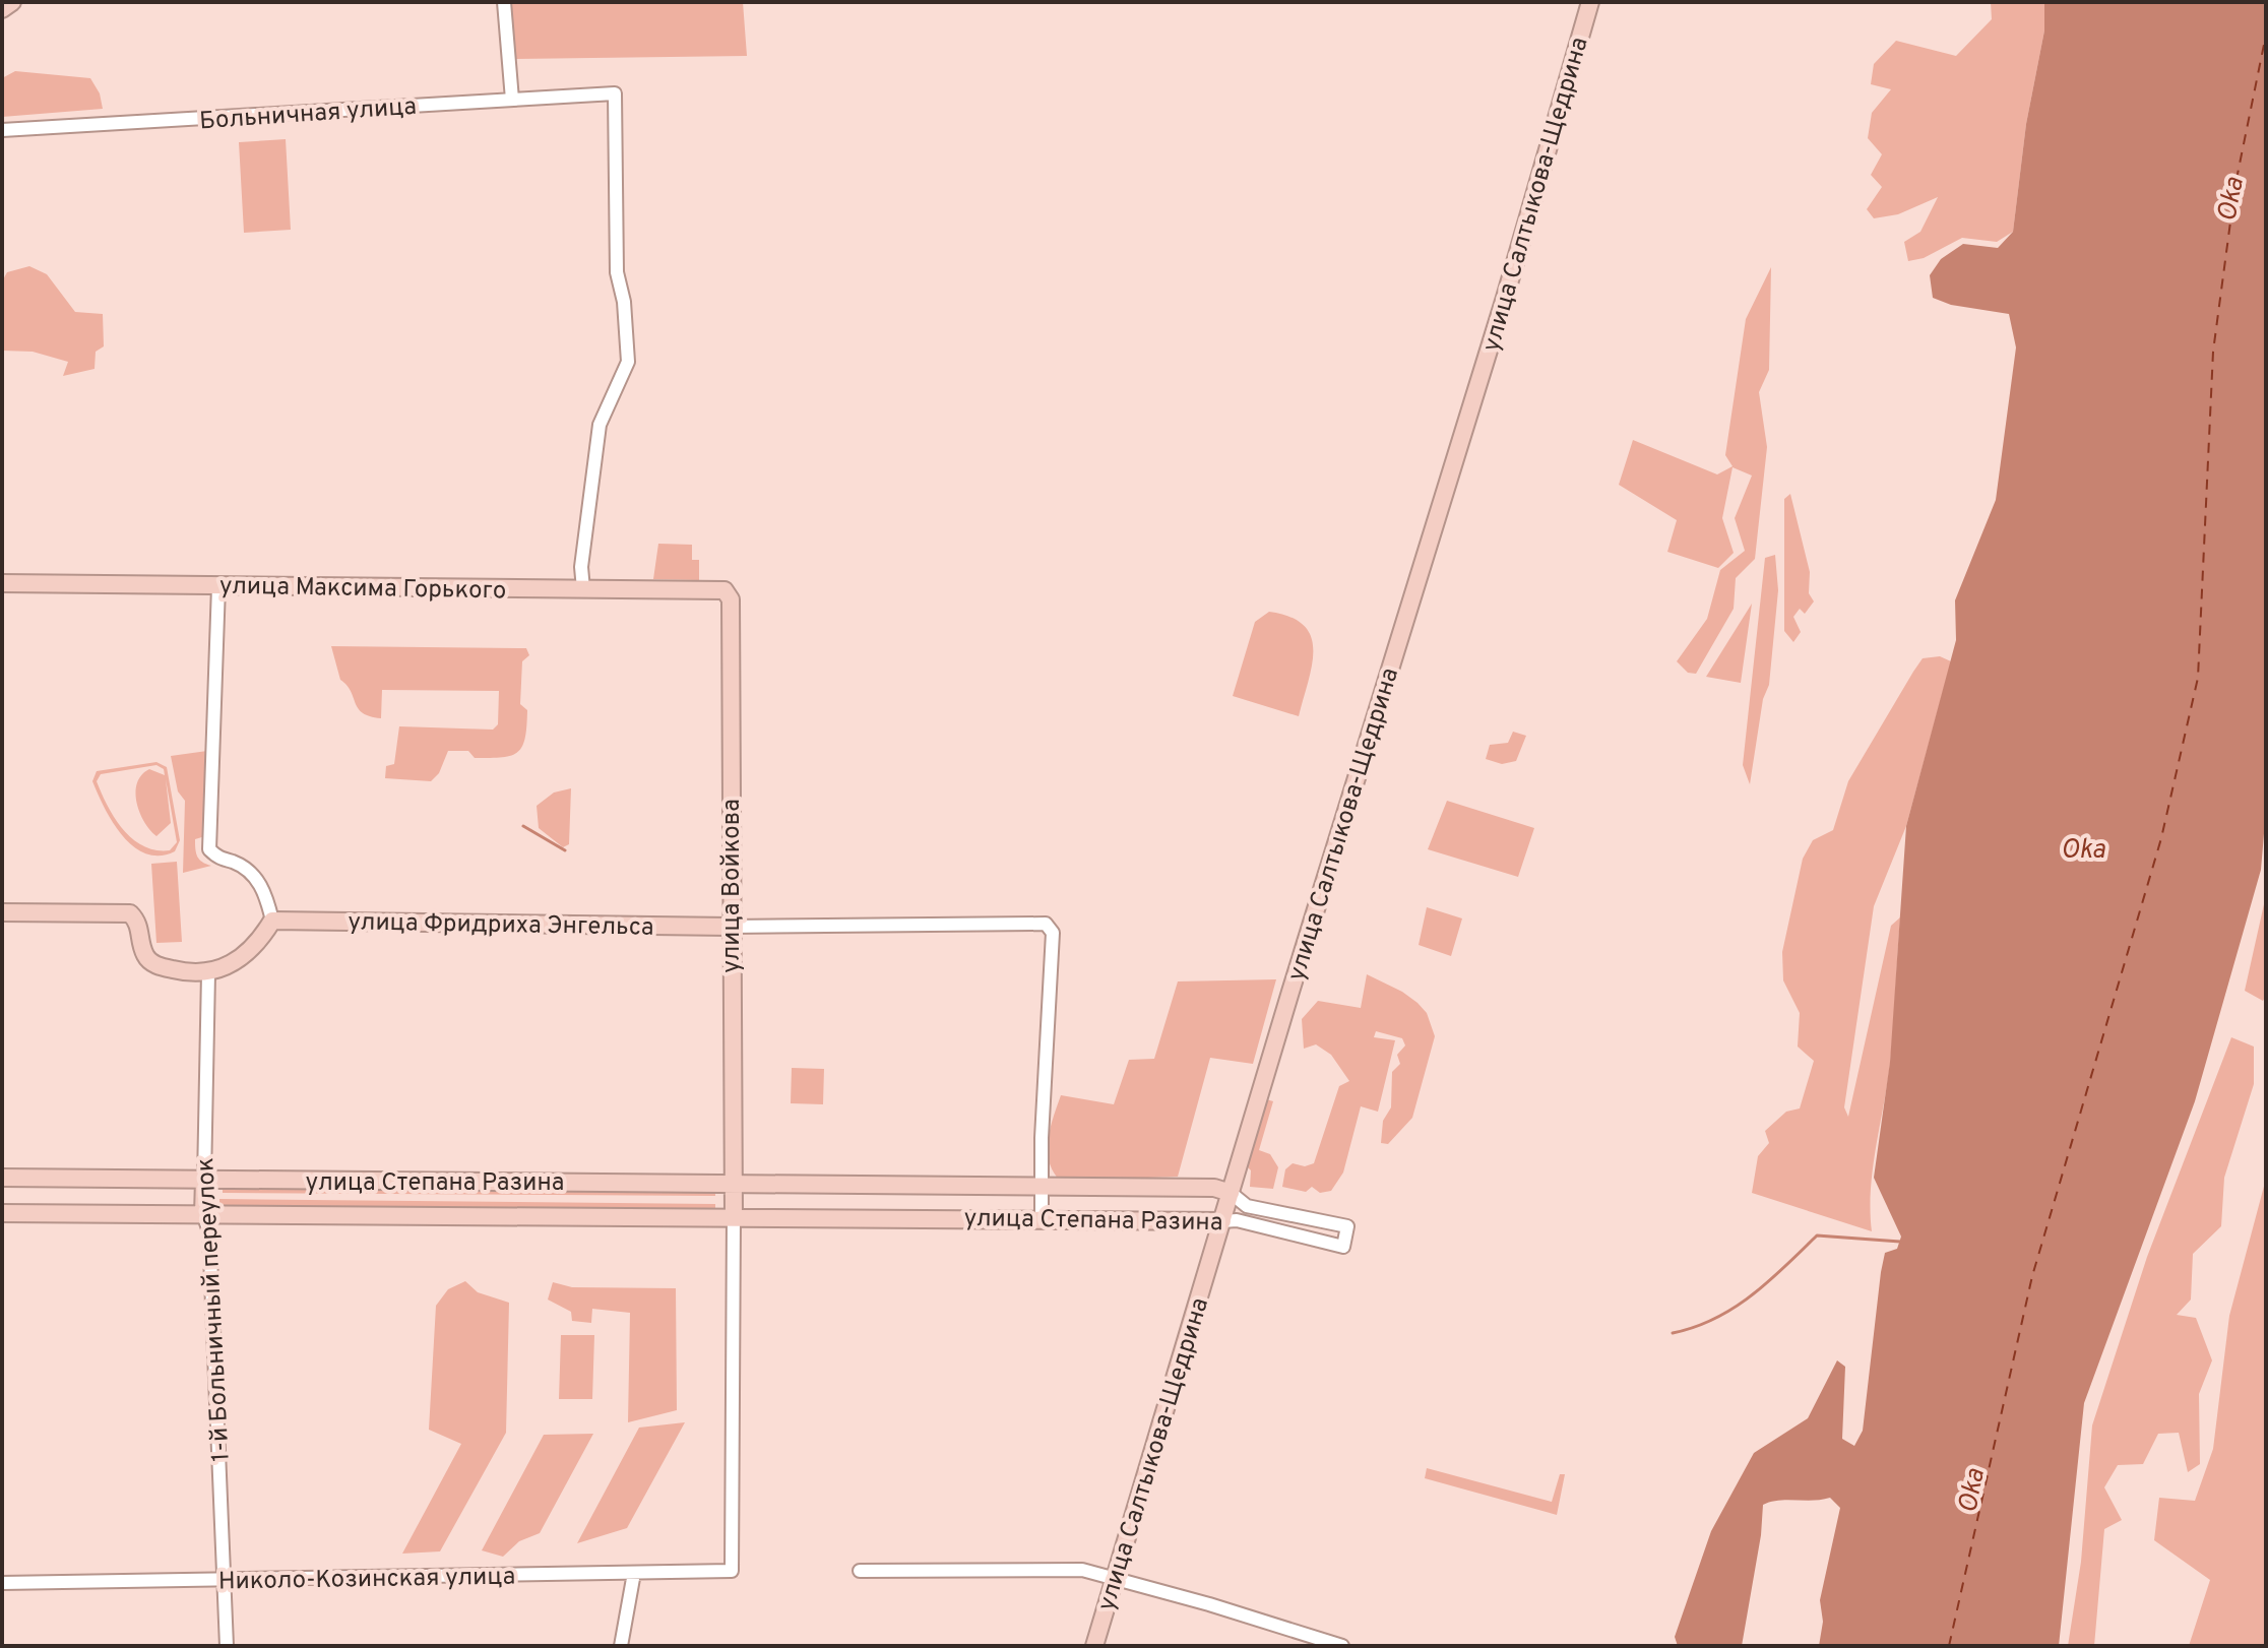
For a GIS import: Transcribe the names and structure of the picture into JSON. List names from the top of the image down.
{
  "streets": {
    "main road": [
      "улица Салтыкова-Щедрина",
      "улица Максима Горького",
      "улица Войкова",
      "улица Фридриха Энгельса",
      "улица Степана Разина",
      "1-й Больничный переулок"
    ],
    "street": ["Больничная улица", "Николо-Козинская улица"]
  },
  "crossings": [
    ["Больничная улица", "улица Максима Горького"],
    ["улица Салтыкова-Щедрина", "улица Степана Разина"],
    ["улица Максима Горького", "улица Войкова"],
    ["улица Войкова", "улица Фридриха Энгельса"],
    ["улица Войкова", "улица Степана Разина"],
    ["улица Войкова", "Николо-Козинская улица"],
    ["улица Фридриха Энгельса", "улица Степана Разина"],
    ["улица Степана Разина", "1-й Больничный переулок"],
    ["улица Степана Разина", "Николо-Козинская улица"],
    ["1-й Больничный переулок", "Николо-Козинская улица"]
  ],
  "water": ["Oka"]
}
